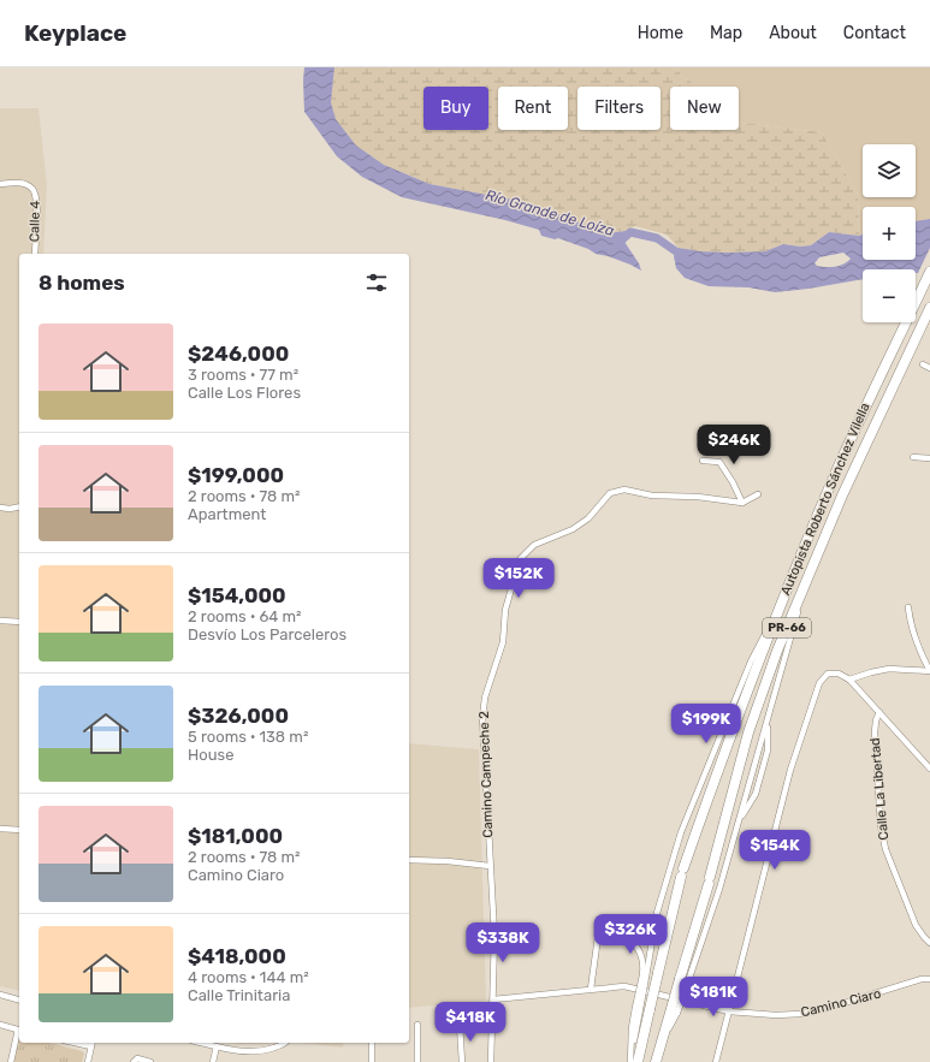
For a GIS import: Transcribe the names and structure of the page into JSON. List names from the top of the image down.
{
  "streets": {
    "highway": ["Autopista Roberto Sánchez Vilella", "PR-66"],
    "street": [
      "Calle 4",
      "Camino Campeche 2",
      "Calle La Libertad",
      "Camino Ciaro"
    ]
  },
  "crossings": [
    ["Camino Campeche 2", "Camino Ciaro"]
  ],
  "water": ["Río Grande de Loíza"],
  "page": {
    "header": "Keyplace",
    "nav": [
      "Home",
      "Map",
      "About",
      "Contact"
    ],
    "chip": [
      "Buy",
      "Rent",
      "Filters",
      "New"
    ],
    "map_buttons": ["+", "−"],
    "heading": "8 homes",
    "list": [
      {
        "name": "$246,000",
        "note": "3 rooms · 77 m² · Calle Los Flores"
      },
      {
        "name": "$199,000",
        "note": "2 rooms · 78 m² · Apartment"
      },
      {
        "name": "$154,000",
        "note": "2 rooms · 64 m² · Desvío Los Parceleros"
      },
      {
        "name": "$326,000",
        "note": "5 rooms · 138 m² · House"
      },
      {
        "name": "$181,000",
        "note": "2 rooms · 78 m² · Camino Ciaro"
      },
      {
        "name": "$418,000",
        "note": "4 rooms · 144 m² · Calle Trinitaria"
      }
    ],
    "price": [
      "$246K",
      "$152K",
      "$199K",
      "$154K",
      "$326K",
      "$338K",
      "$181K",
      "$418K"
    ]
  }
}
